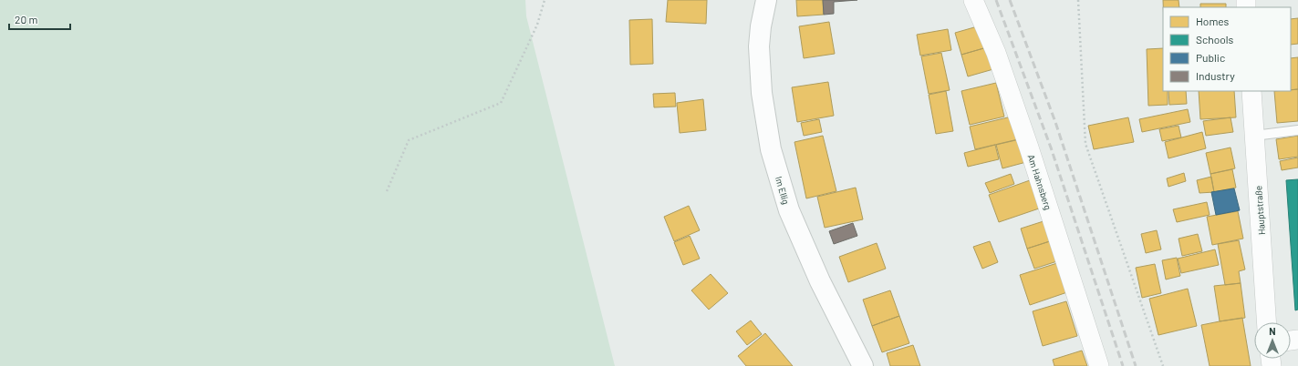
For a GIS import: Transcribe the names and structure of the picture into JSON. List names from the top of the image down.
{
  "streets": {
    "street": ["Am Hahnsberg", "Im Ellig", "Hauptstraße"]
  },
  "legend": [
    "Homes",
    "Schools",
    "Public",
    "Industry"
  ],
  "scale_bar": "20 m",
  "north": "top"
}
